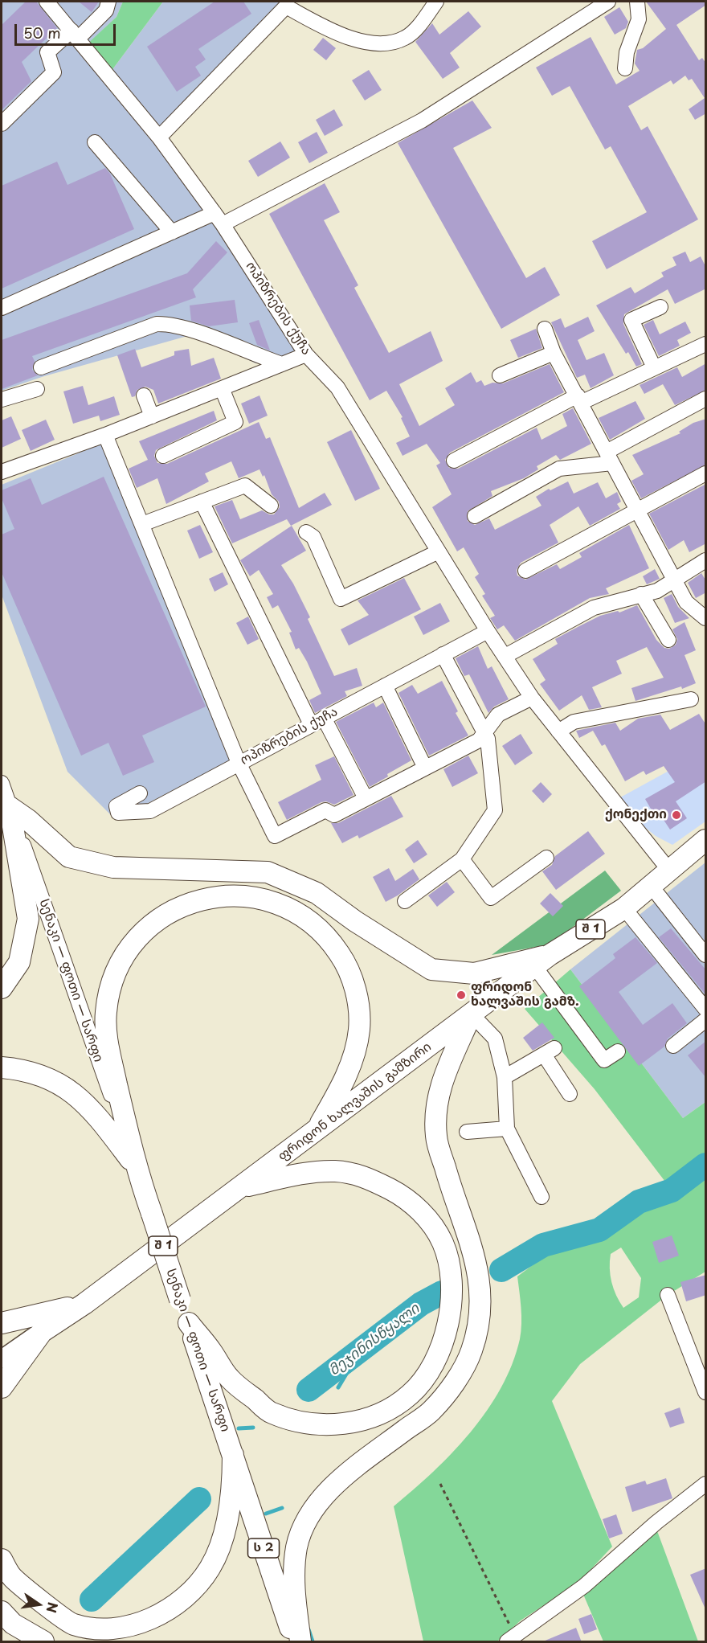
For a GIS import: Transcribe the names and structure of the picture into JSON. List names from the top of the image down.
{
  "streets": {
    "highway": [
      "შ 1",
      "სენაკი — ფოთი — სარფი",
      "ფრიდონ ხალვაშის გამზირი",
      "ს 2"
    ],
    "street": ["ოპიზრების ქუჩა"]
  },
  "crossings": [
    ["ოპიზრების ქუჩა", "ფრიდონ ხალვაშის გამზირი"],
    ["სენაკი — ფოთი — სარფი", "ს 2"]
  ],
  "water": ["მეჯინისწყალი"],
  "places": ["ქონექთი", "ფრიდონ ხალვაშის გამზ."],
  "scale_bar": "50 m",
  "north": "right"
}
